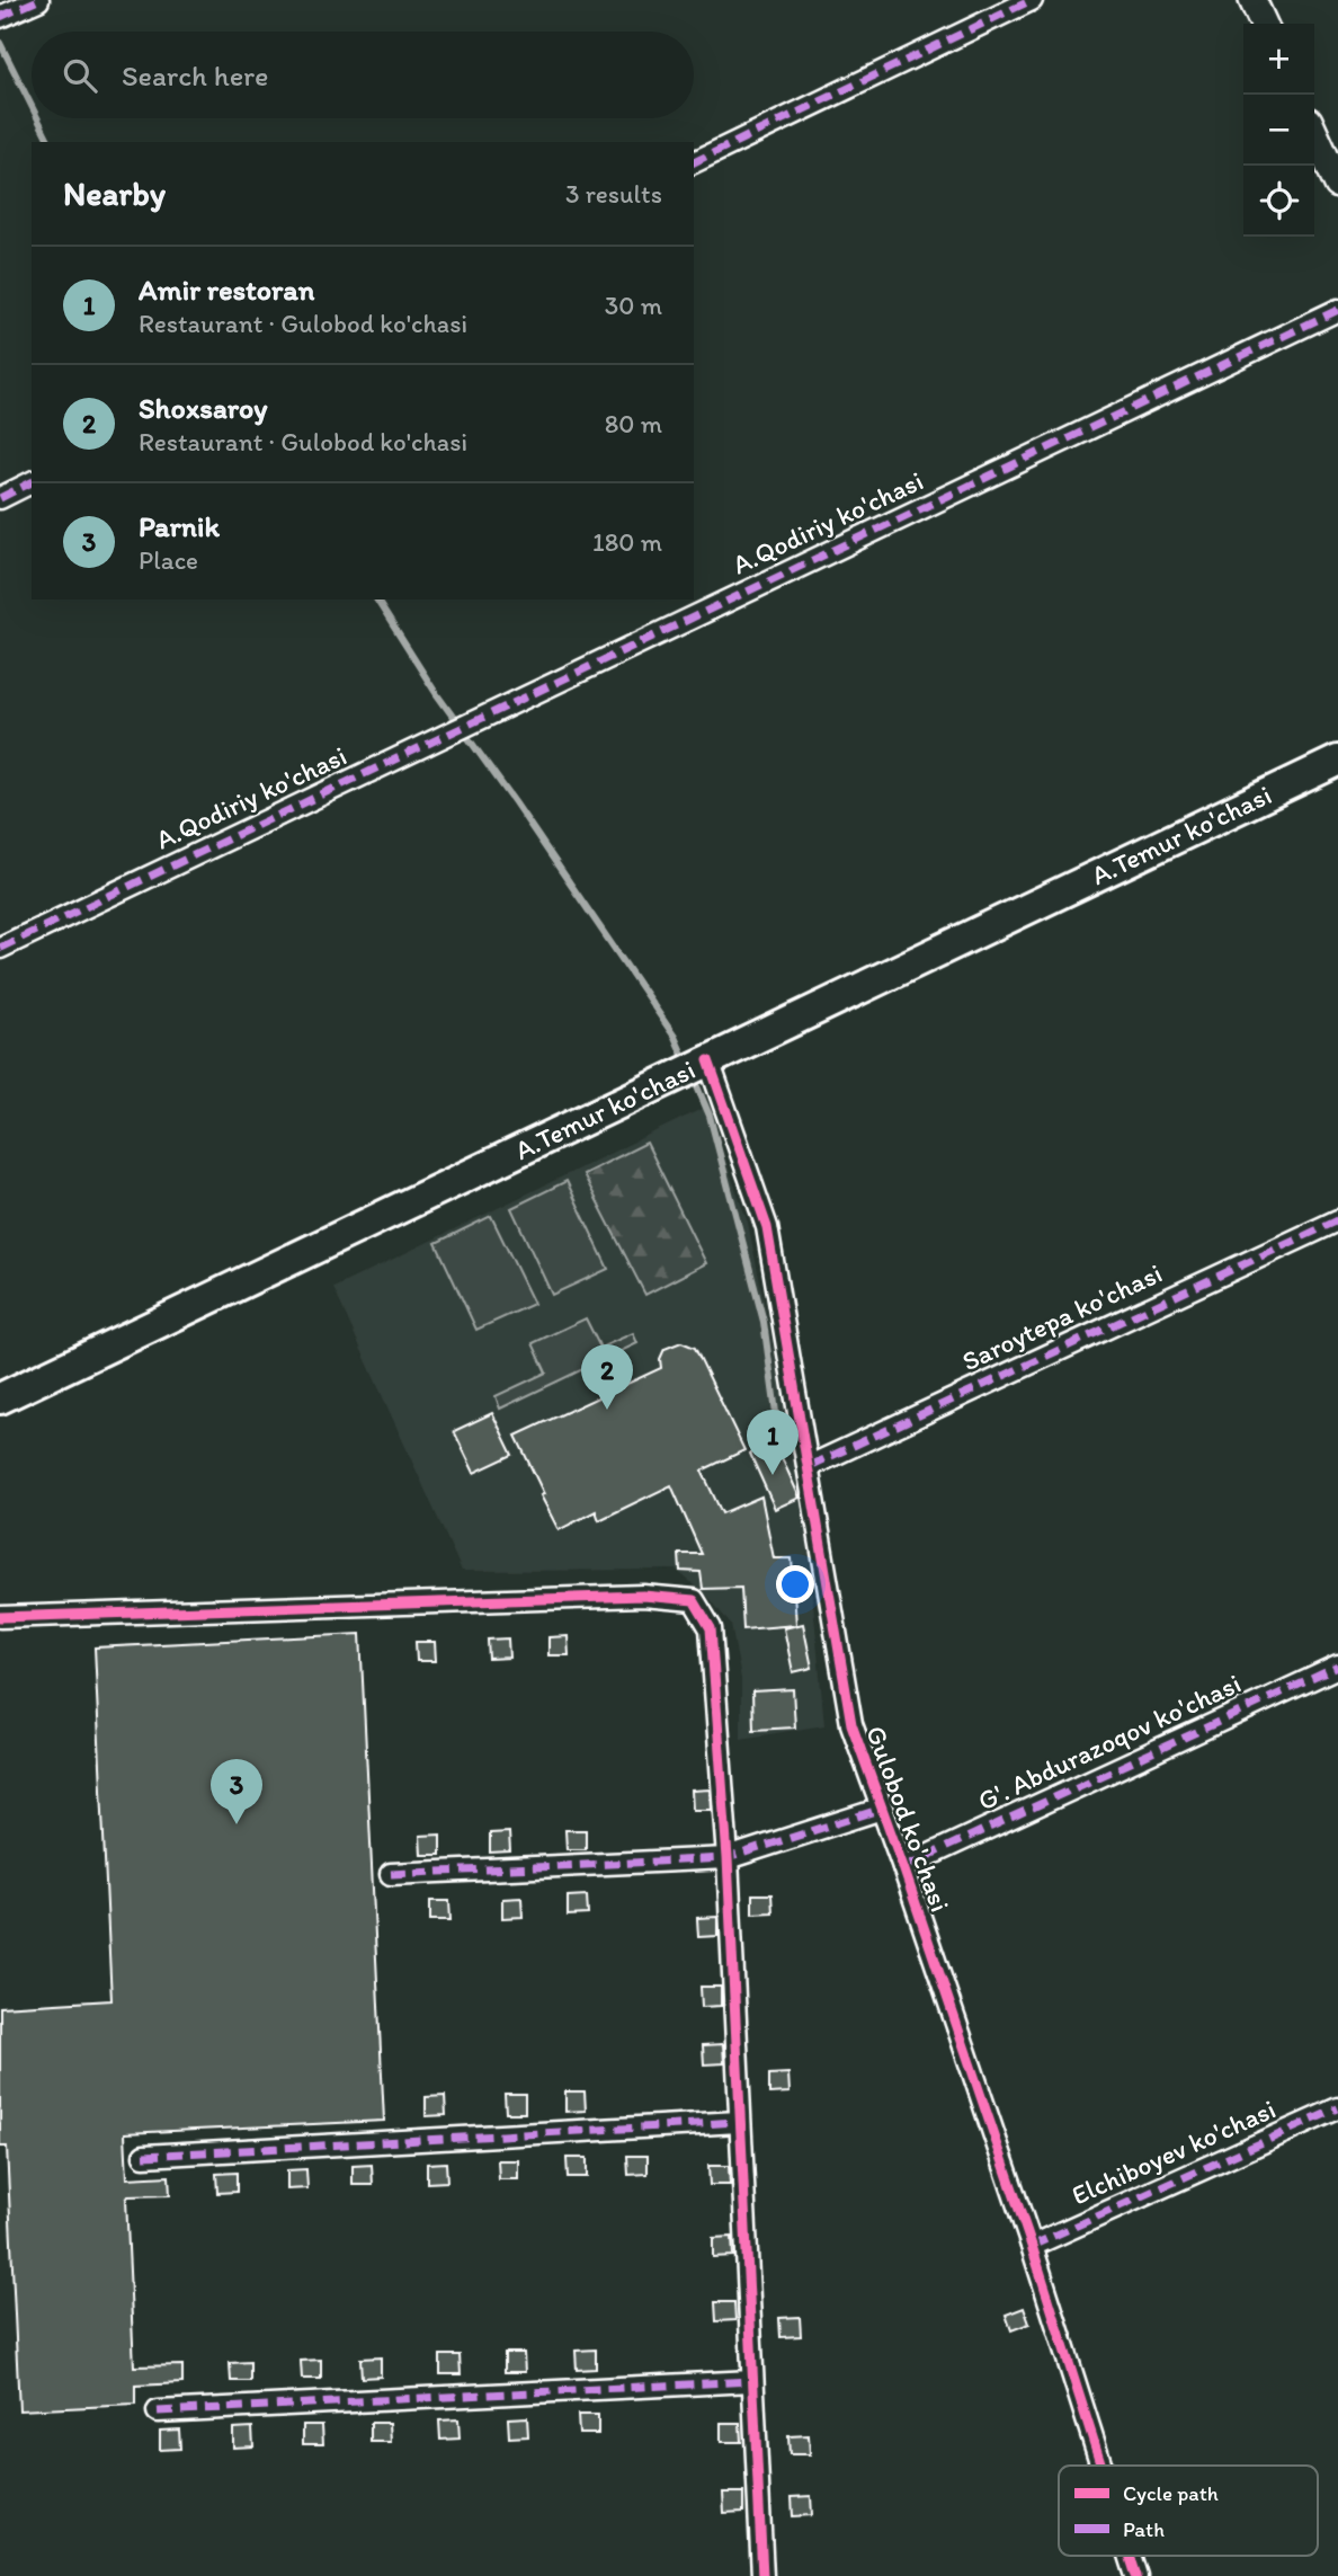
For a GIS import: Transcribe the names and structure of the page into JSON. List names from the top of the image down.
{
  "streets": {
    "main road": ["A.Temur ko'chasi"],
    "street": [
      "A.Qodiriy ko'chasi",
      "Saroytepa ko'chasi",
      "G'. Abdurazoqov ko'chasi",
      "Gulobod ko'chasi",
      "Elchiboyev ko'chasi"
    ]
  },
  "crossings": [
    ["A.Temur ko'chasi", "Gulobod ko'chasi"],
    ["Saroytepa ko'chasi", "Gulobod ko'chasi"],
    ["G'. Abdurazoqov ko'chasi", "Gulobod ko'chasi"],
    ["Gulobod ko'chasi", "Elchiboyev ko'chasi"]
  ],
  "legend": ["Cycle path", "Path"],
  "page": {
    "map_buttons": ["+", "−"],
    "search": "Search here",
    "heading": ["Nearby", "3 results"],
    "list": [
      {
        "mark": "1",
        "name": "Amir restoran",
        "note": "Restaurant · Gulobod ko'chasi",
        "value": "30 m"
      },
      {
        "mark": "2",
        "name": "Shoxsaroy",
        "note": "Restaurant · Gulobod ko'chasi",
        "value": "80 m"
      },
      {
        "mark": "3",
        "name": "Parnik",
        "note": "Place",
        "value": "180 m"
      }
    ],
    "pins": ["2", "1", "3"]
  }
}
